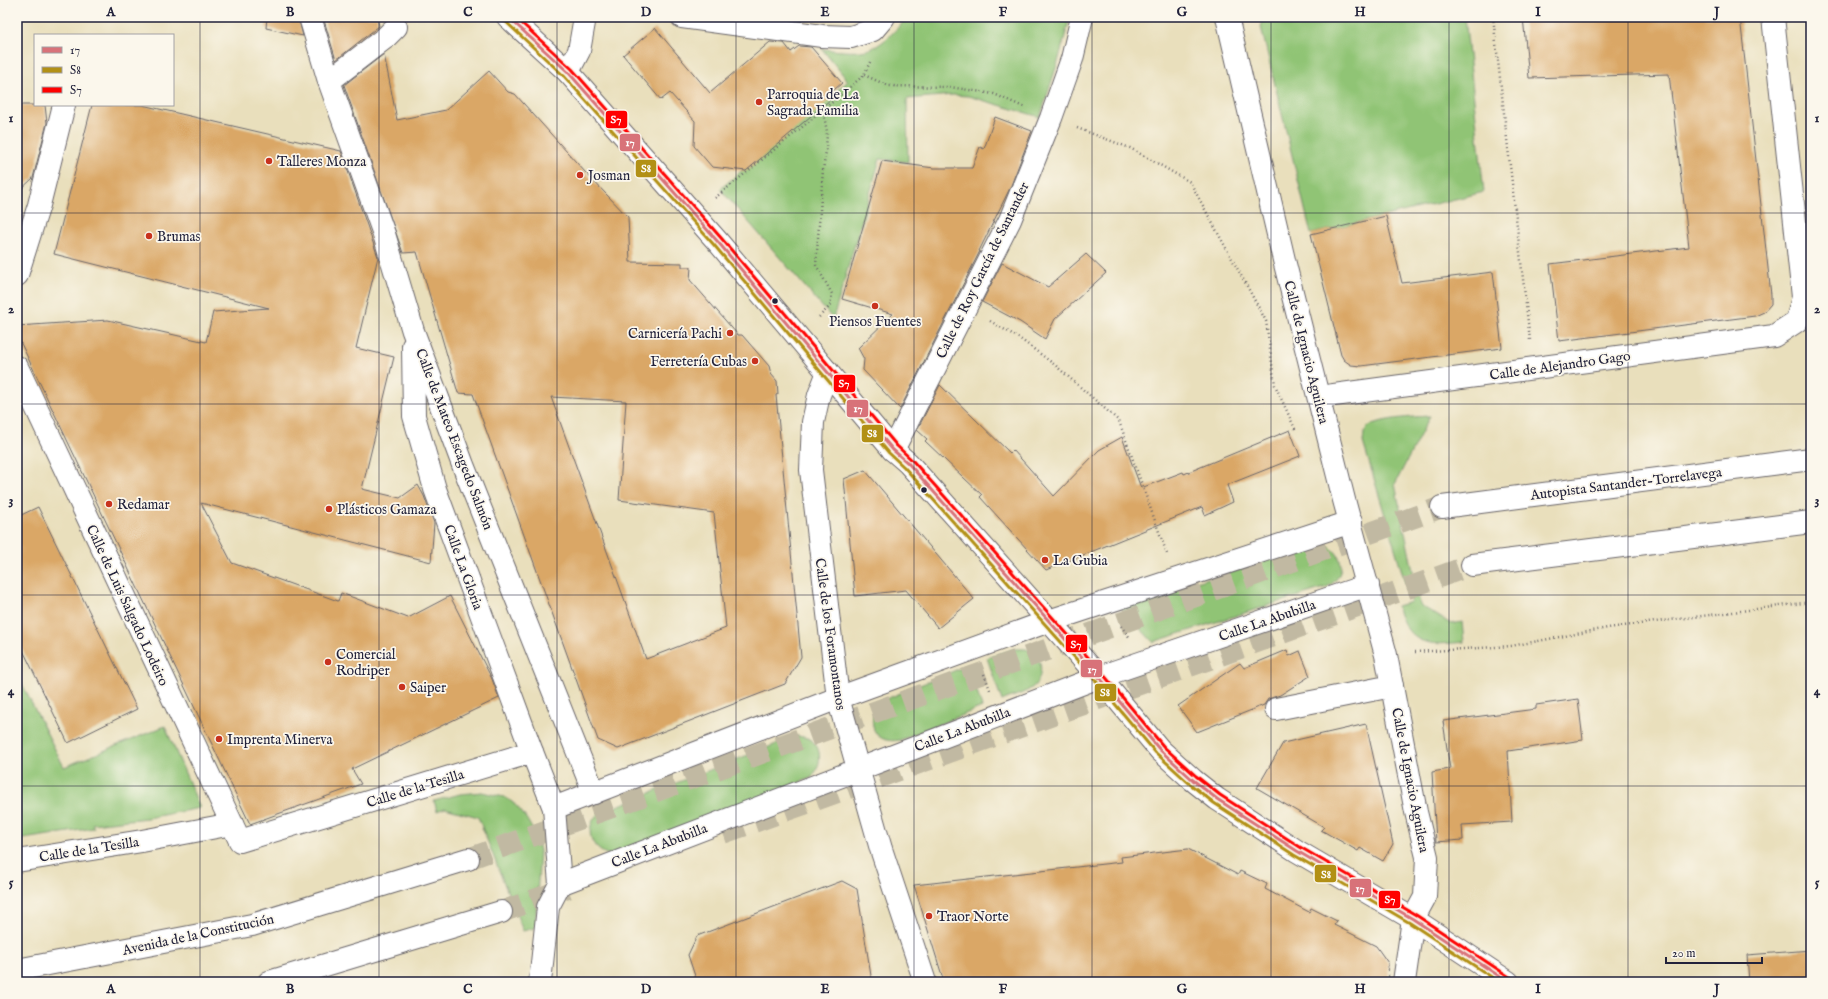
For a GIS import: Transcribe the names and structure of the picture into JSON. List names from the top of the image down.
{
  "streets": {
    "main road": [
      "Calle de Roy García de Santander",
      "Calle de Ignacio Aguilera",
      "Calle de Alejandro Gago",
      "Calle de Mateo Escagedo Salmón",
      "Autopista Santander-Torrelavega",
      "Calle La Gloria",
      "Calle de Luis Salgado Lodeiro",
      "Calle La Abubilla",
      "Calle de los Foramontanos",
      "Calle de la Tesilla",
      "Avenida de la Constitución"
    ]
  },
  "crossings": [
    ["Calle de Ignacio Aguilera", "Calle de Alejandro Gago"],
    ["Calle de Ignacio Aguilera", "Calle La Abubilla"],
    ["Calle de Mateo Escagedo Salmón", "Calle La Gloria"],
    ["Calle La Gloria", "Calle de la Tesilla"],
    ["Calle de Luis Salgado Lodeiro", "Calle de la Tesilla"],
    ["Calle La Abubilla", "Calle de los Foramontanos"]
  ],
  "places": [
    "Parroquia de La Sagrada Familia",
    "Talleres Monza",
    "Josman",
    "Brumas",
    "Piensos Fuentes",
    "Carnicería Pachi",
    "Ferretería Cubas",
    "Redamar",
    "Plásticos Gamaza",
    "La Gubia",
    "Comercial Rodriper",
    "Saiper",
    "Imprenta Minerva",
    "Traor Norte"
  ],
  "lines": ["transit line 17", "transit line S7", "transit line S8"],
  "legend": ["17", "S8", "S7"],
  "scale_bar": "20 m",
  "grid": {
    "columns": [
      "A",
      "B",
      "C",
      "D",
      "E",
      "F",
      "G",
      "H",
      "I",
      "J"
    ],
    "rows": [
      "1",
      "2",
      "3",
      "4",
      "5"
    ]
  }
}
